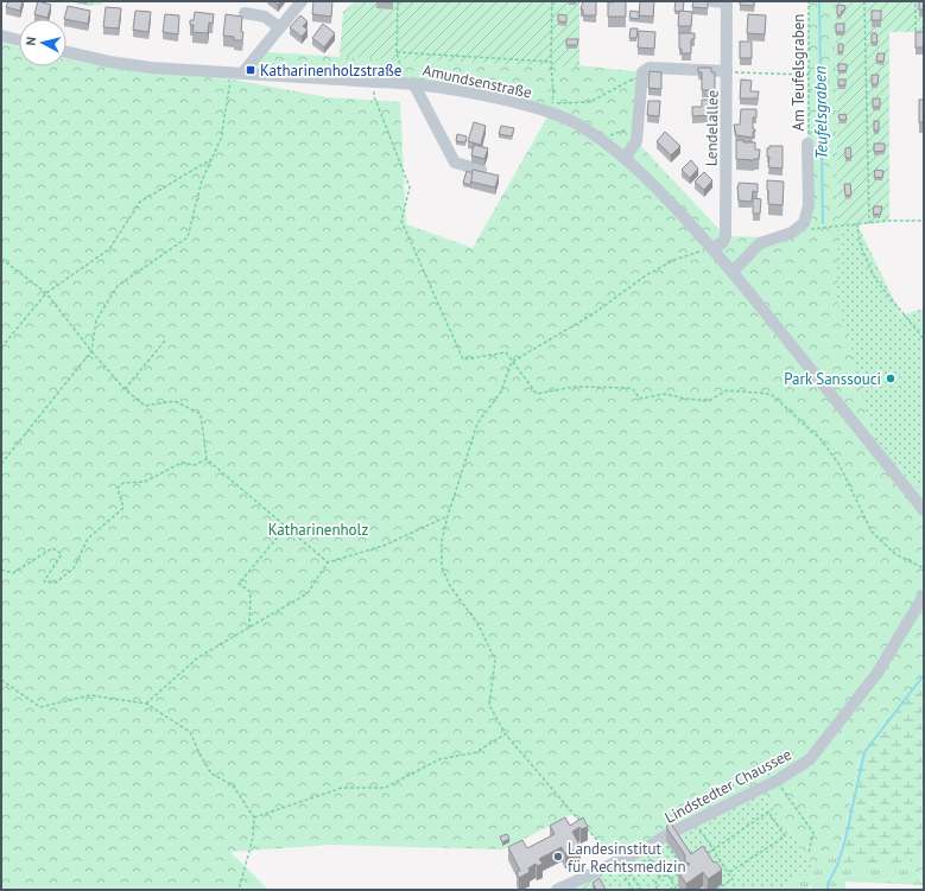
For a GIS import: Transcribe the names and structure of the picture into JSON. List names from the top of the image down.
{
  "streets": {
    "street": ["Amundsenstraße", "Lendelallee", "Lindstedter Chaussee"],
    "path": ["Am Teufelsgraben"]
  },
  "crossings": [
    ["Amundsenstraße", "Lendelallee"]
  ],
  "water": ["Teufelsgraben"],
  "parks": ["Katharinenholz"],
  "places": {
    "transit": ["Katharinenholzstraße"],
    "other": ["Park Sanssouci", "Landesinstitut für Rechtsmedizin"]
  },
  "north": "left"
}
